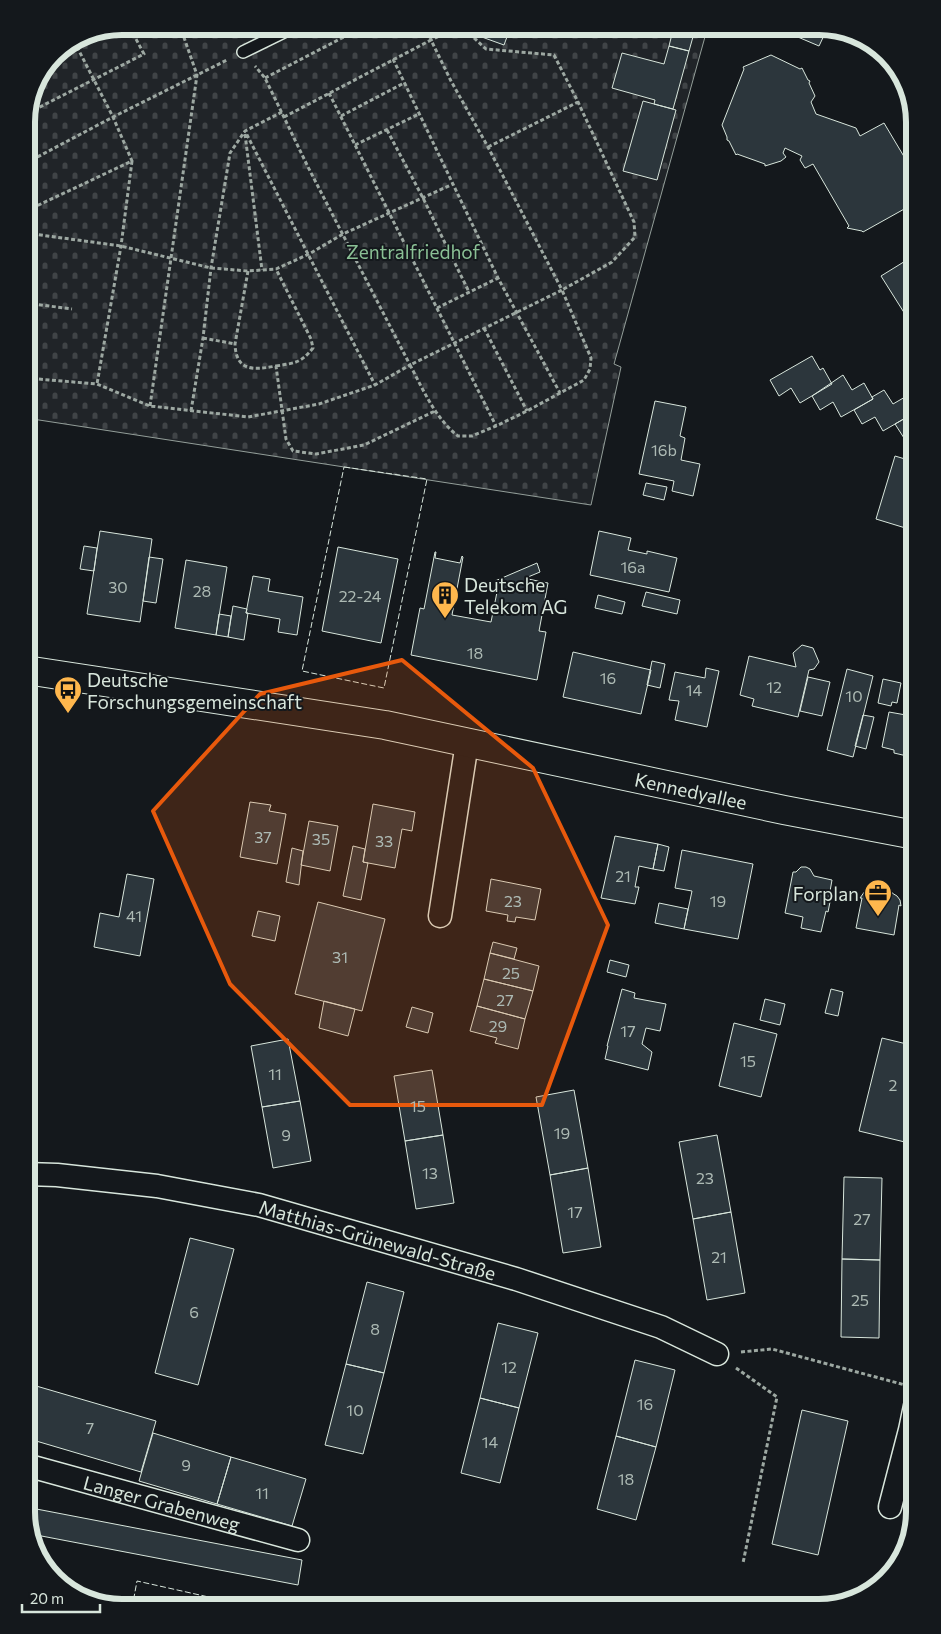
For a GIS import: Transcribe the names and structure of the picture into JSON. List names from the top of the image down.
{
  "streets": {
    "street": ["Kennedyallee", "Matthias-Grünewald-Straße", "Langer Grabenweg"]
  },
  "parks": ["Zentralfriedhof"],
  "places": {
    "building": ["Deutsche Telekom AG"],
    "bus stop": ["Deutsche Forschungsgemeinschaft"],
    "office": ["Forplan"]
  },
  "house_numbers": [
    "16b",
    "16a",
    "30",
    "28",
    "22-24",
    "18",
    "16",
    "12",
    "14",
    "10",
    "37",
    "35",
    "33",
    "21",
    "23",
    "19",
    "41",
    "31",
    "25",
    "27",
    "29",
    "17",
    "15",
    "11",
    "2",
    "15",
    "19",
    "9",
    "13",
    "23",
    "17",
    "27",
    "21",
    "25",
    "6",
    "8",
    "12",
    "16",
    "10",
    "7",
    "14",
    "9",
    "18",
    "11"
  ],
  "scale_bar": "20 m"
}
